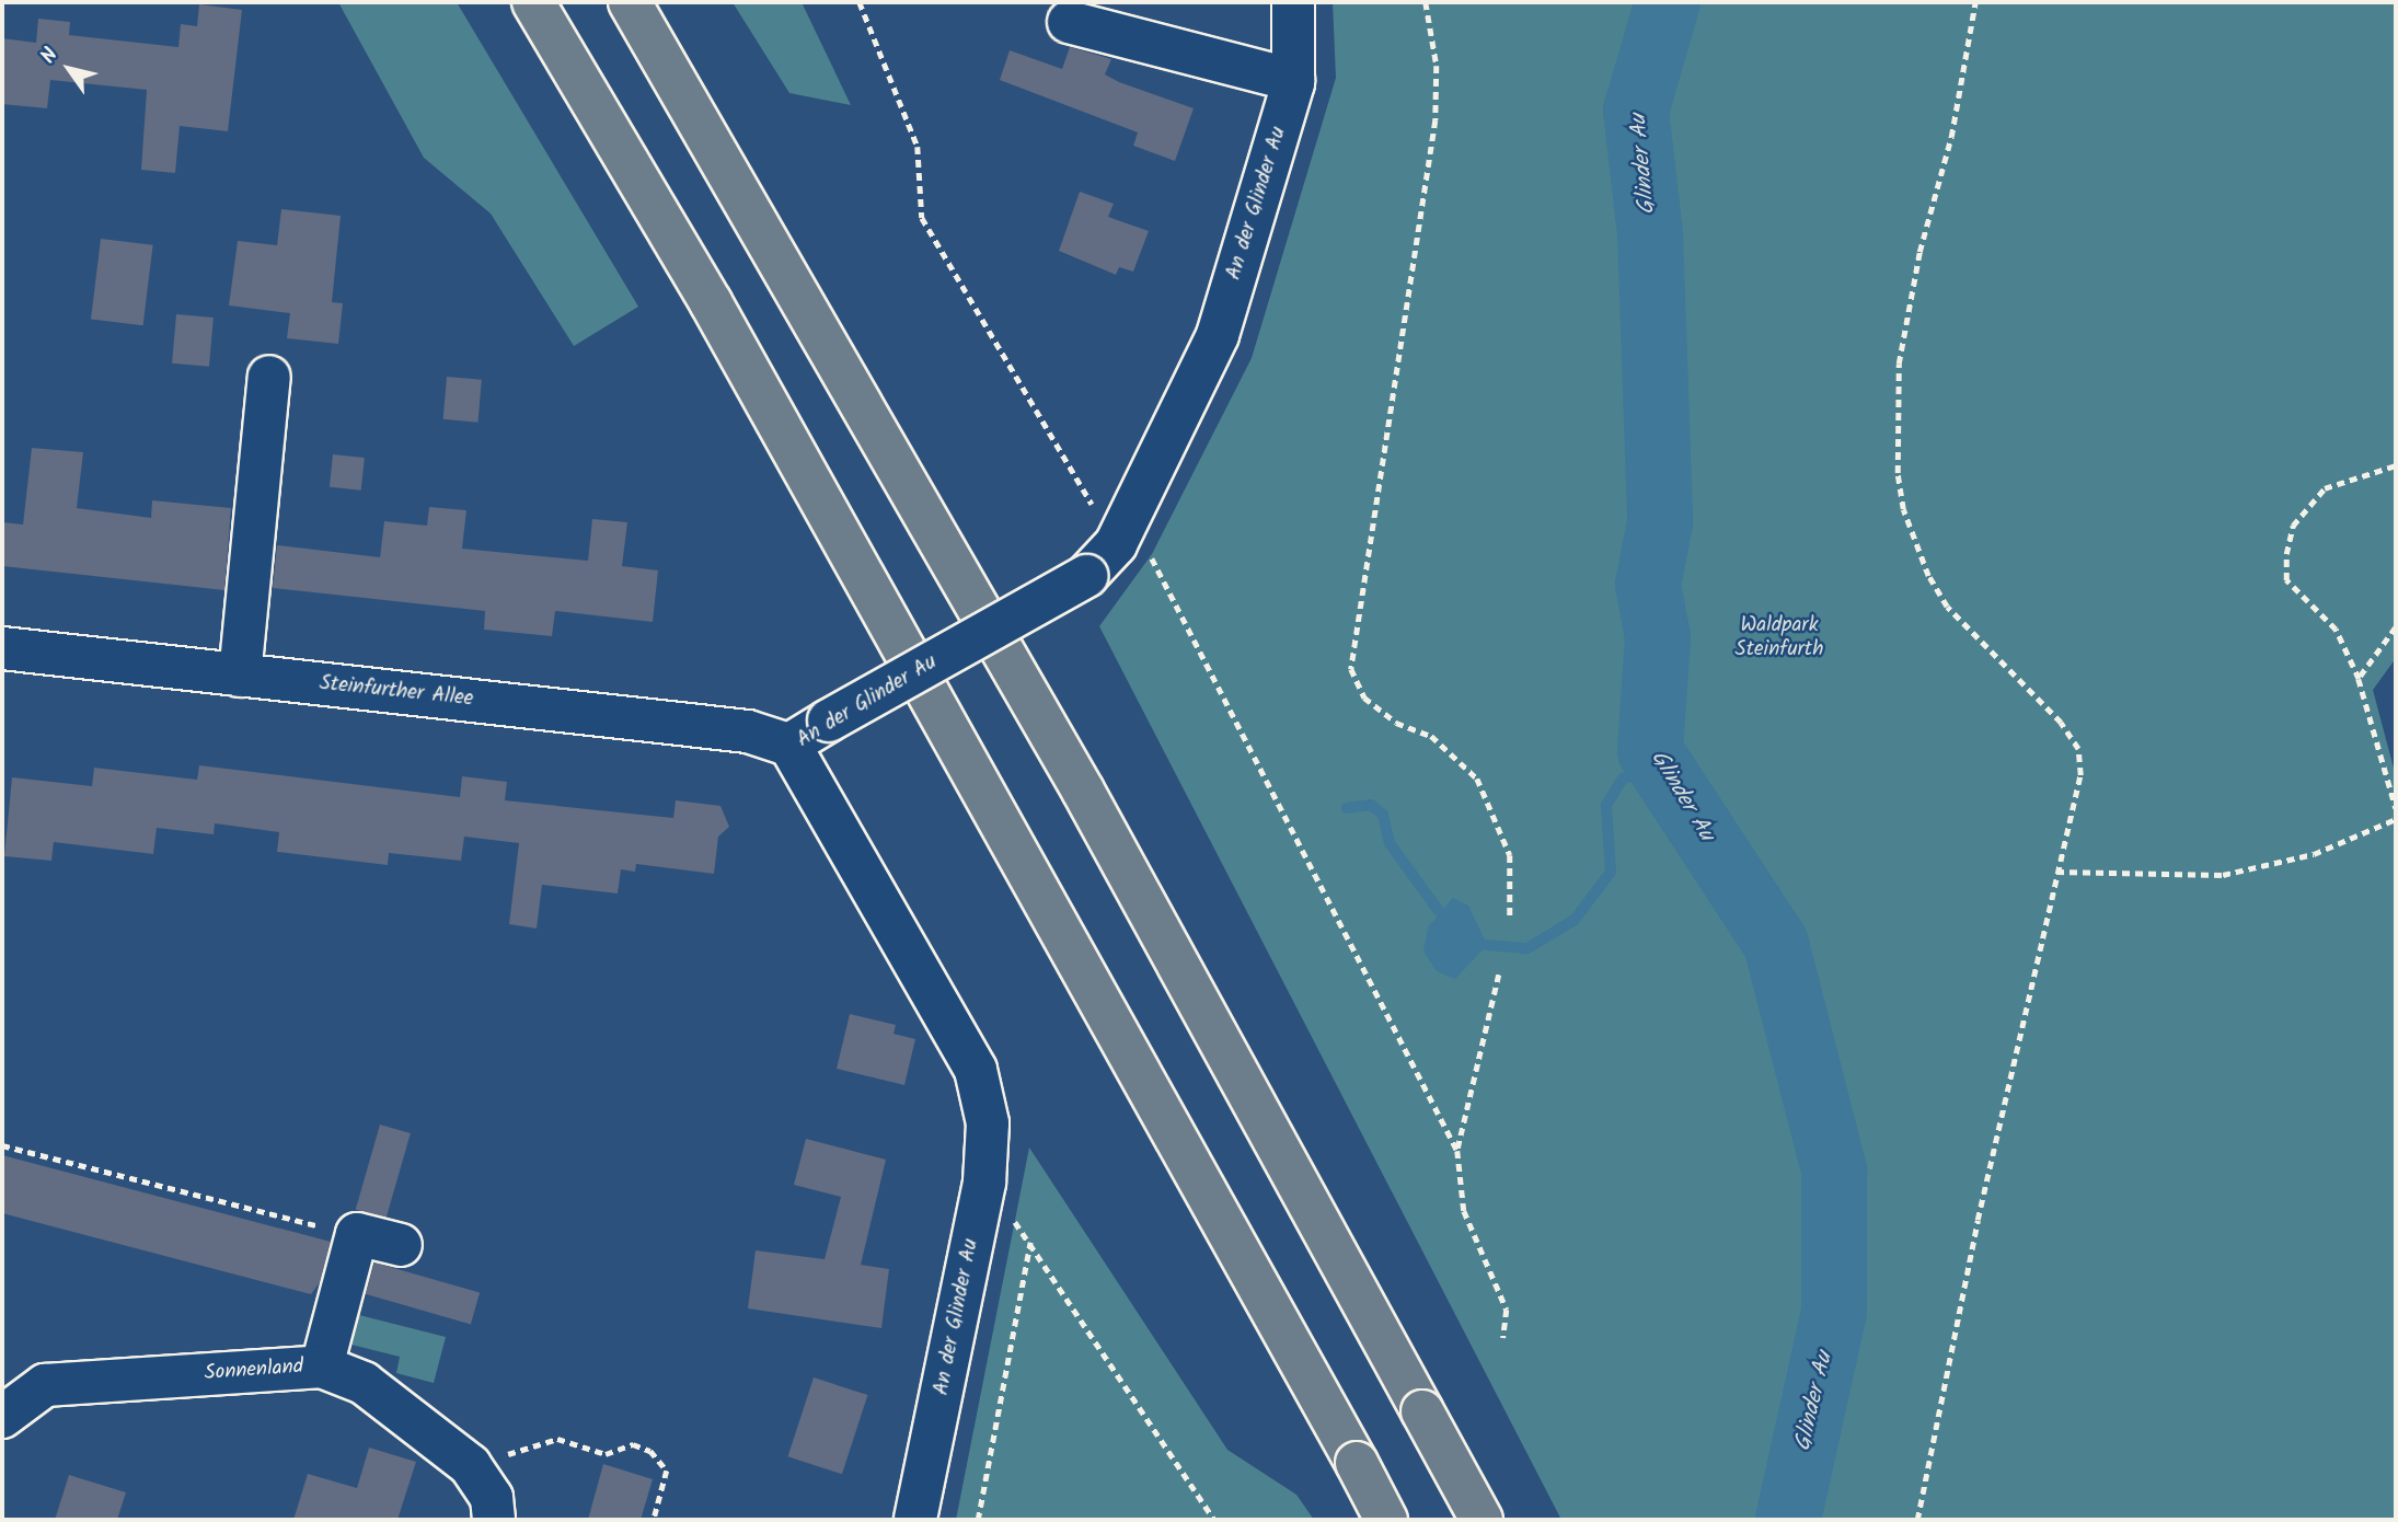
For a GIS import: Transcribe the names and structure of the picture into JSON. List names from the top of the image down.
{
  "streets": {
    "street": ["An der Glinder Au", "Steinfurther Allee", "Sonnenland"]
  },
  "crossings": [
    ["An der Glinder Au", "Steinfurther Allee"]
  ],
  "water": ["Glinder Au"],
  "parks": ["Waldpark Steinfurth"],
  "north": "top left"
}
